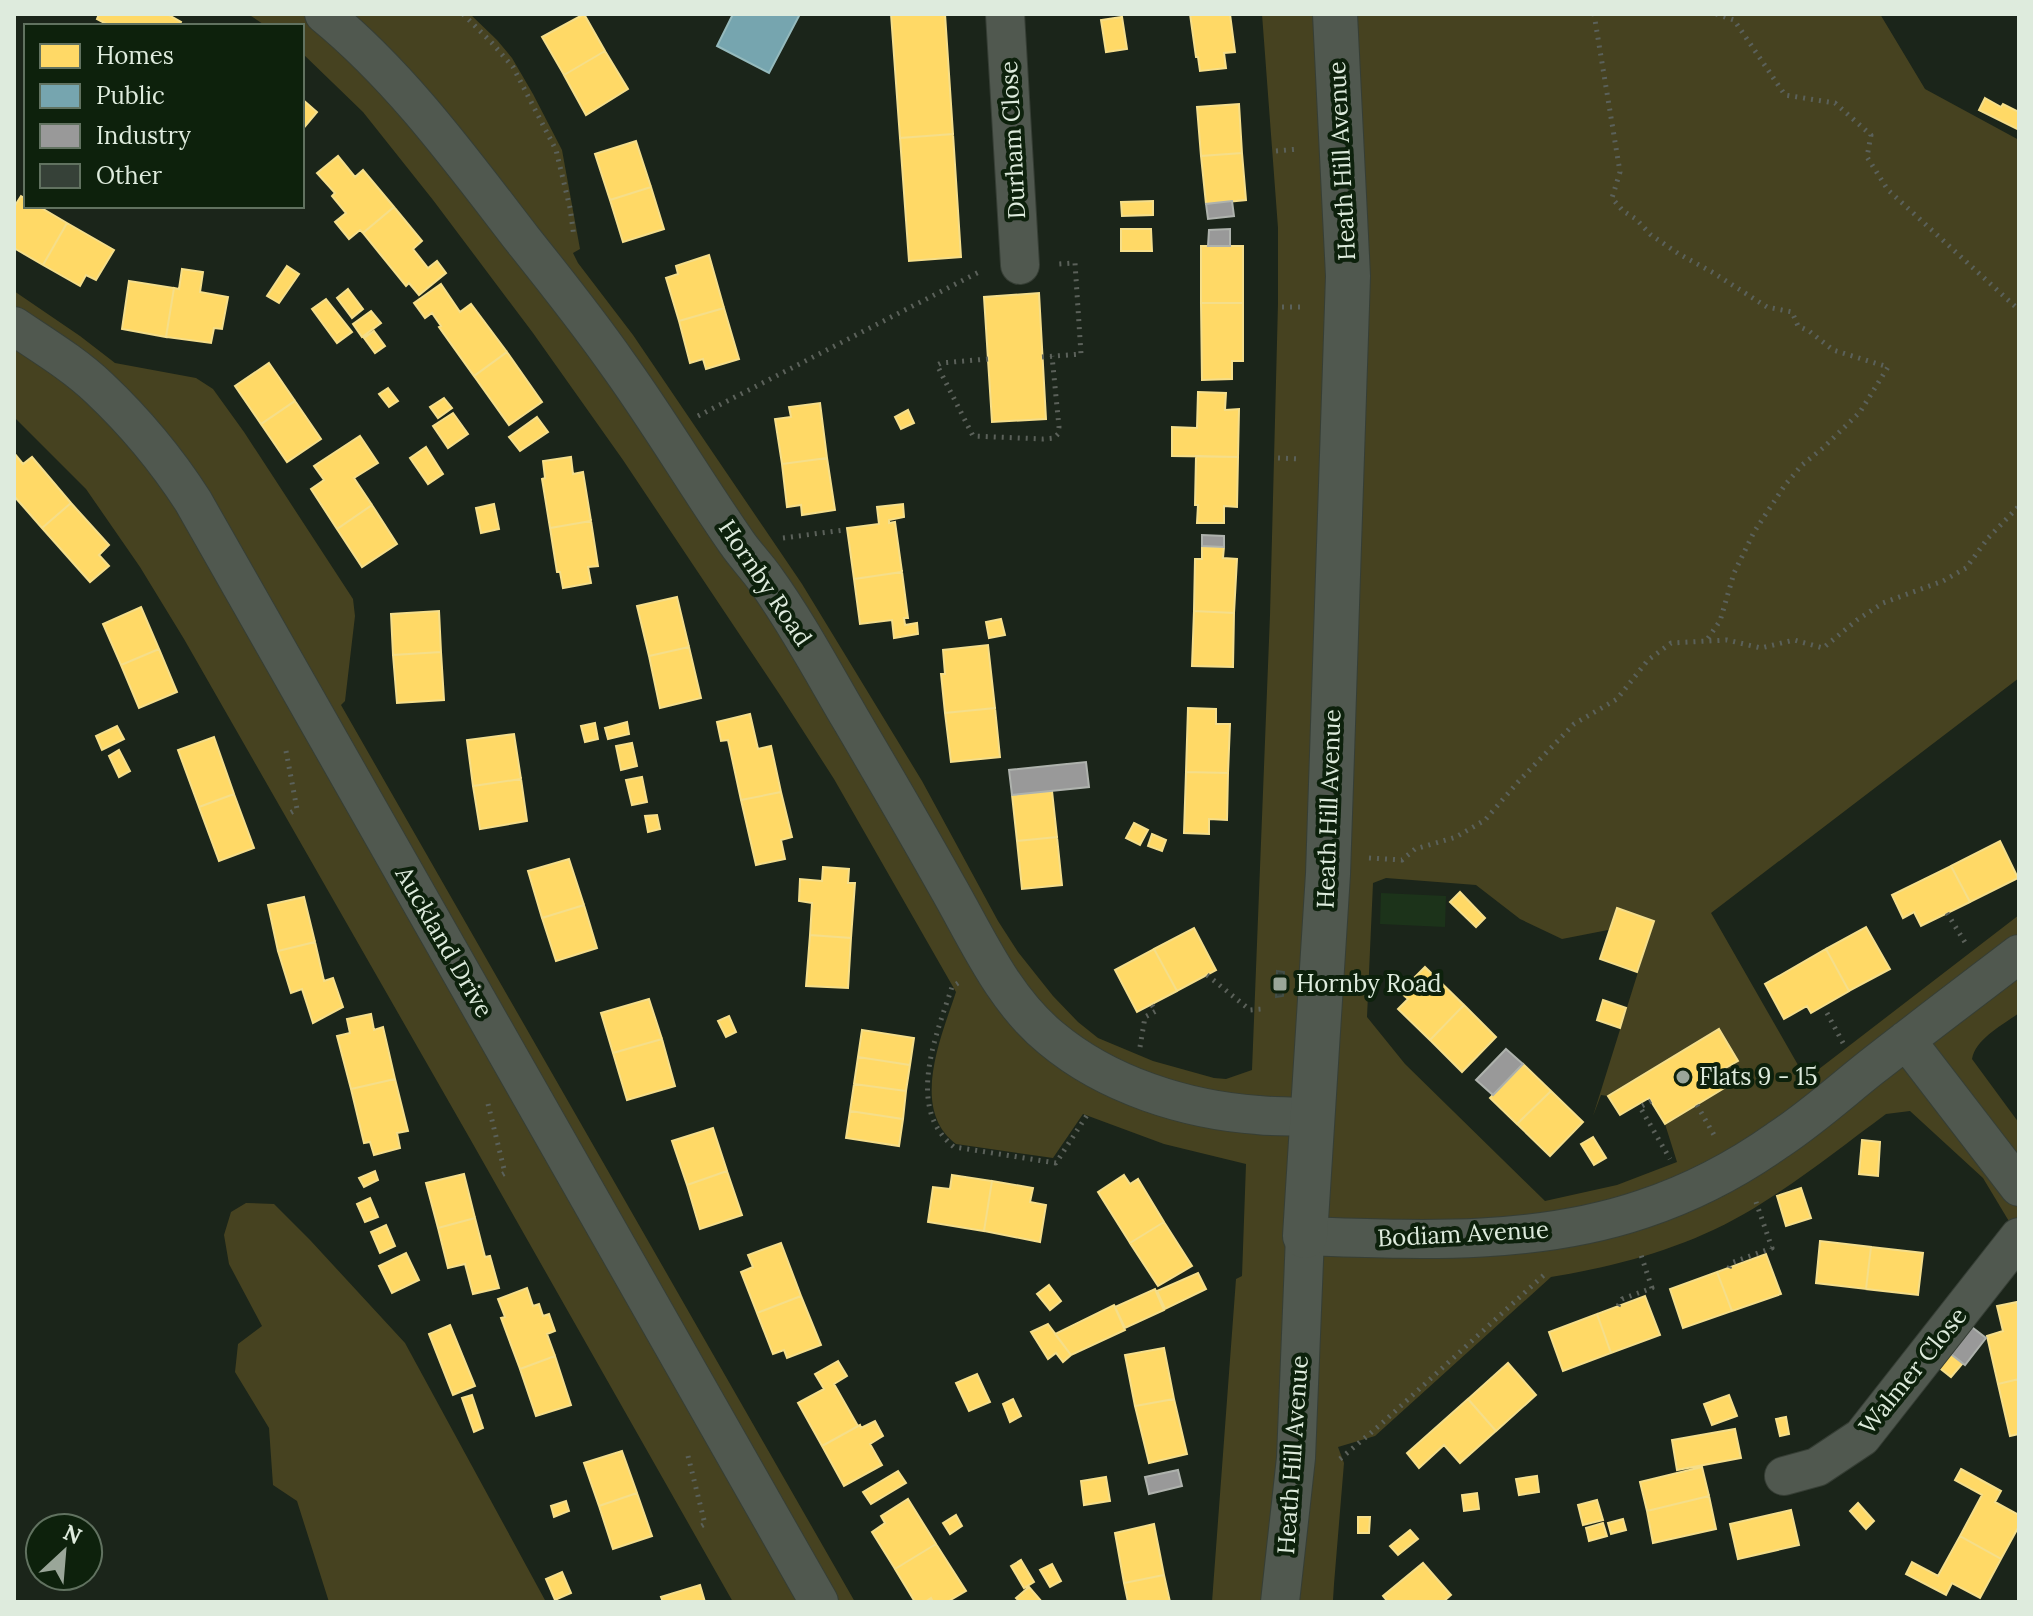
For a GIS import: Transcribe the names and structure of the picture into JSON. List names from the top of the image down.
{
  "streets": {
    "street": [
      "Durham Close",
      "Heath Hill Avenue",
      "Hornby Road",
      "Auckland Drive",
      "Bodiam Avenue",
      "Walmer Close"
    ]
  },
  "crossings": [
    ["Heath Hill Avenue", "Hornby Road"],
    ["Heath Hill Avenue", "Bodiam Avenue"]
  ],
  "places": {
    "transit": ["Hornby Road"],
    "other": ["Flats 9 - 15"]
  },
  "legend": [
    "Homes",
    "Public",
    "Industry",
    "Other"
  ],
  "north": "top right"
}
